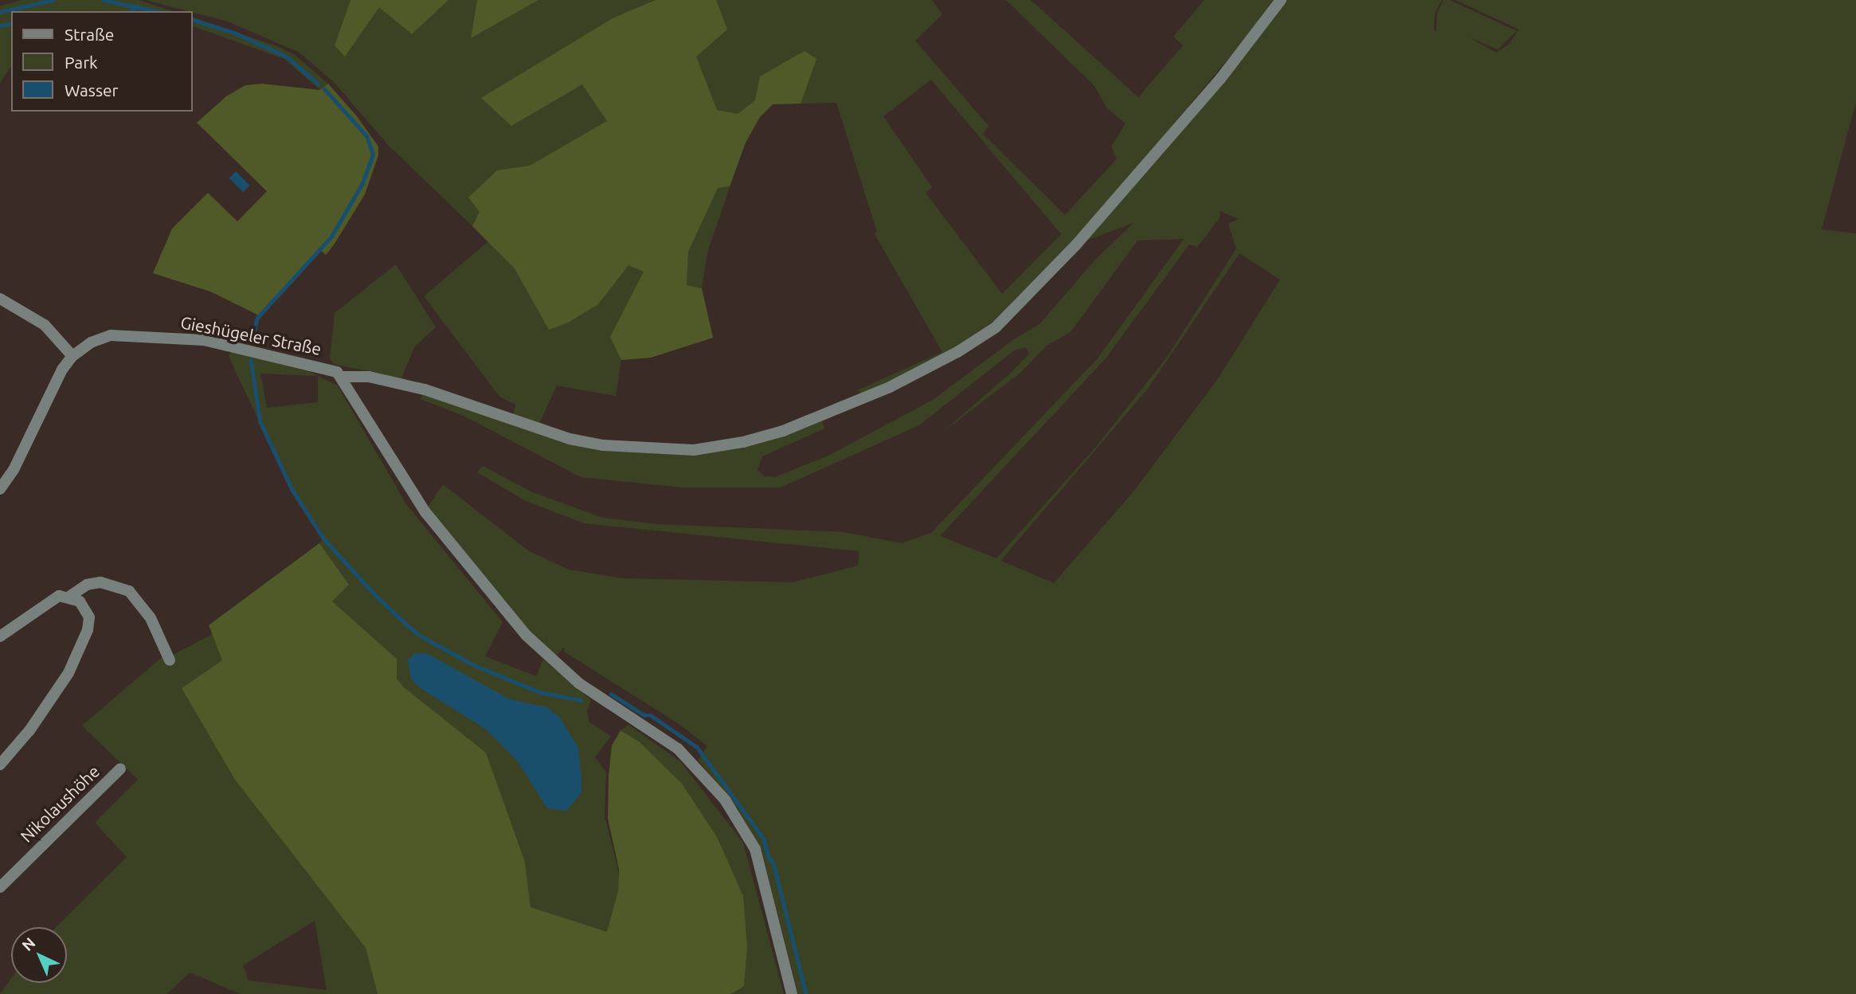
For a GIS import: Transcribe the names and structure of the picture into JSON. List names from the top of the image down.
{
  "streets": {
    "street": ["Gieshügeler Straße", "Nikolaushöhe"]
  },
  "legend": ["Straße", "Park", "Wasser"],
  "north": "top left"
}
